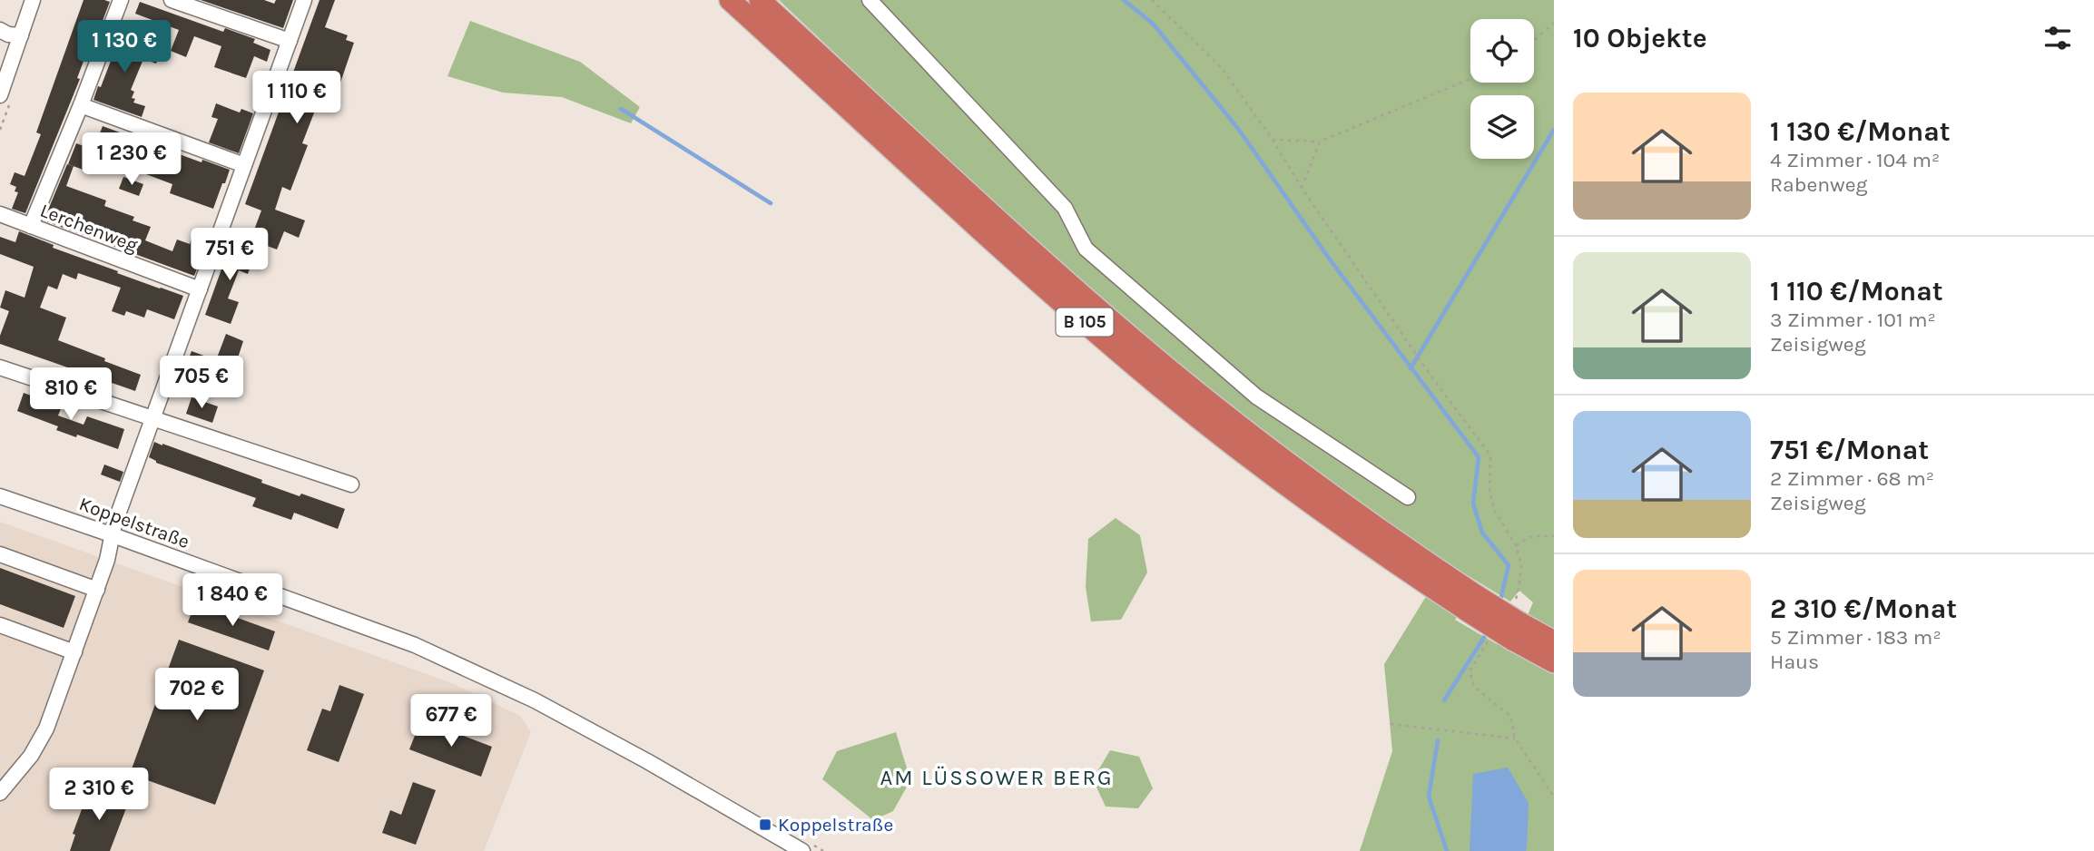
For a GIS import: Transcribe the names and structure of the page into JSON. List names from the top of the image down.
{
  "streets": {
    "highway": ["B 105"],
    "street": ["Lerchenweg", "Koppelstraße"]
  },
  "districts": ["AM LÜSSOWER BERG"],
  "places": {
    "transit": ["Koppelstraße"]
  },
  "page": {
    "heading": "10 Objekte",
    "price": [
      "1 130 €",
      "1 110 €",
      "1 230 €",
      "751 €",
      "705 €",
      "810 €",
      "1 840 €",
      "702 €",
      "677 €",
      "2 310 €"
    ],
    "list": [
      {
        "name": "1 130 €/Monat",
        "note": "4 Zimmer · 104 m² · Rabenweg"
      },
      {
        "name": "1 110 €/Monat",
        "note": "3 Zimmer · 101 m² · Zeisigweg"
      },
      {
        "name": "751 €/Monat",
        "note": "2 Zimmer · 68 m² · Zeisigweg"
      },
      {
        "name": "2 310 €/Monat",
        "note": "5 Zimmer · 183 m² · Haus"
      }
    ]
  }
}
